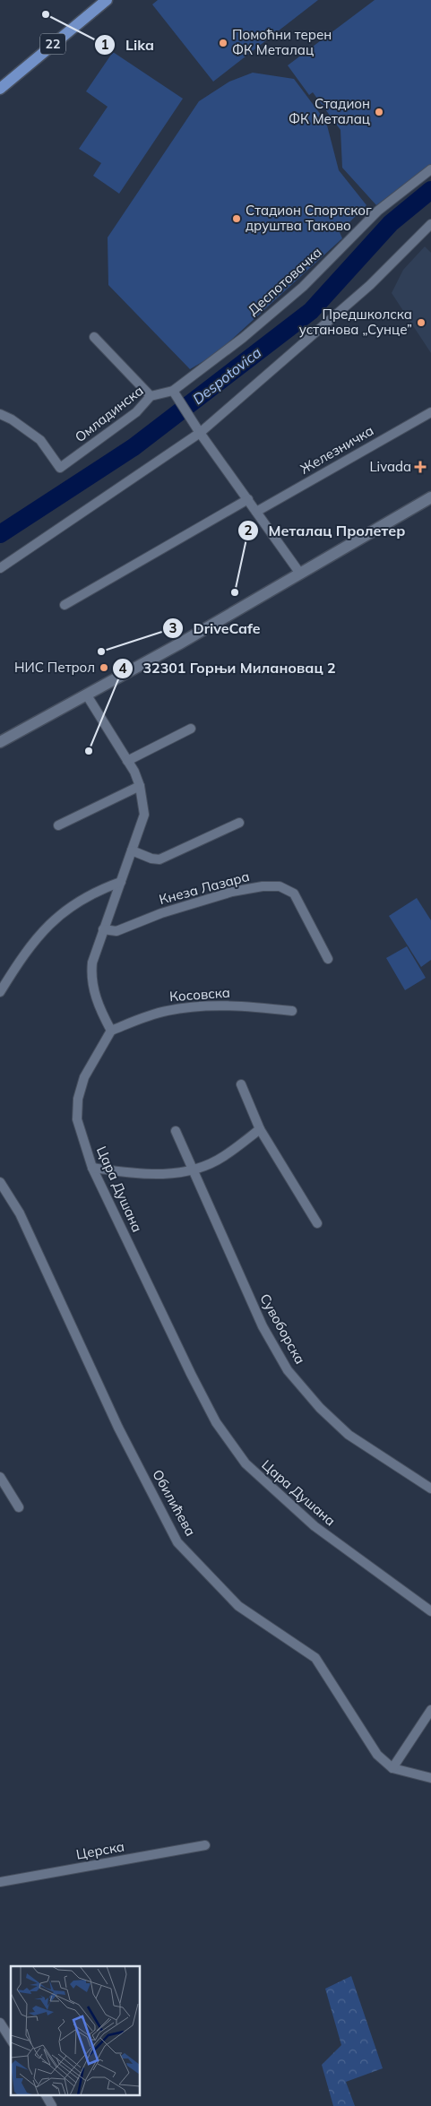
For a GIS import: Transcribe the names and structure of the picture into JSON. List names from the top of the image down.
{
  "streets": {
    "main road": ["22"],
    "street": [
      "Деспотовачка",
      "Омладинска",
      "Железничка",
      "Кнеза Лазара",
      "Косовска",
      "Цара Душана",
      "Сувоборска",
      "Обилићева",
      "Церска"
    ]
  },
  "crossings": [
    ["Деспотовачка", "Омладинска"],
    ["Косовска", "Цара Душана"]
  ],
  "water": ["Despotovica"],
  "places": {
    "other": [
      "Lika",
      "Помоћни терен ФК Металац",
      "Стадион ФК Металац",
      "Стадион Спортског друштва Таково",
      "Предшколска установа „Сунце”",
      "Металац Пролетер",
      "DriveCafe",
      "НИС Петрол",
      "32301 Горњи Милановац 2"
    ],
    "health": ["Livada"]
  }
}
